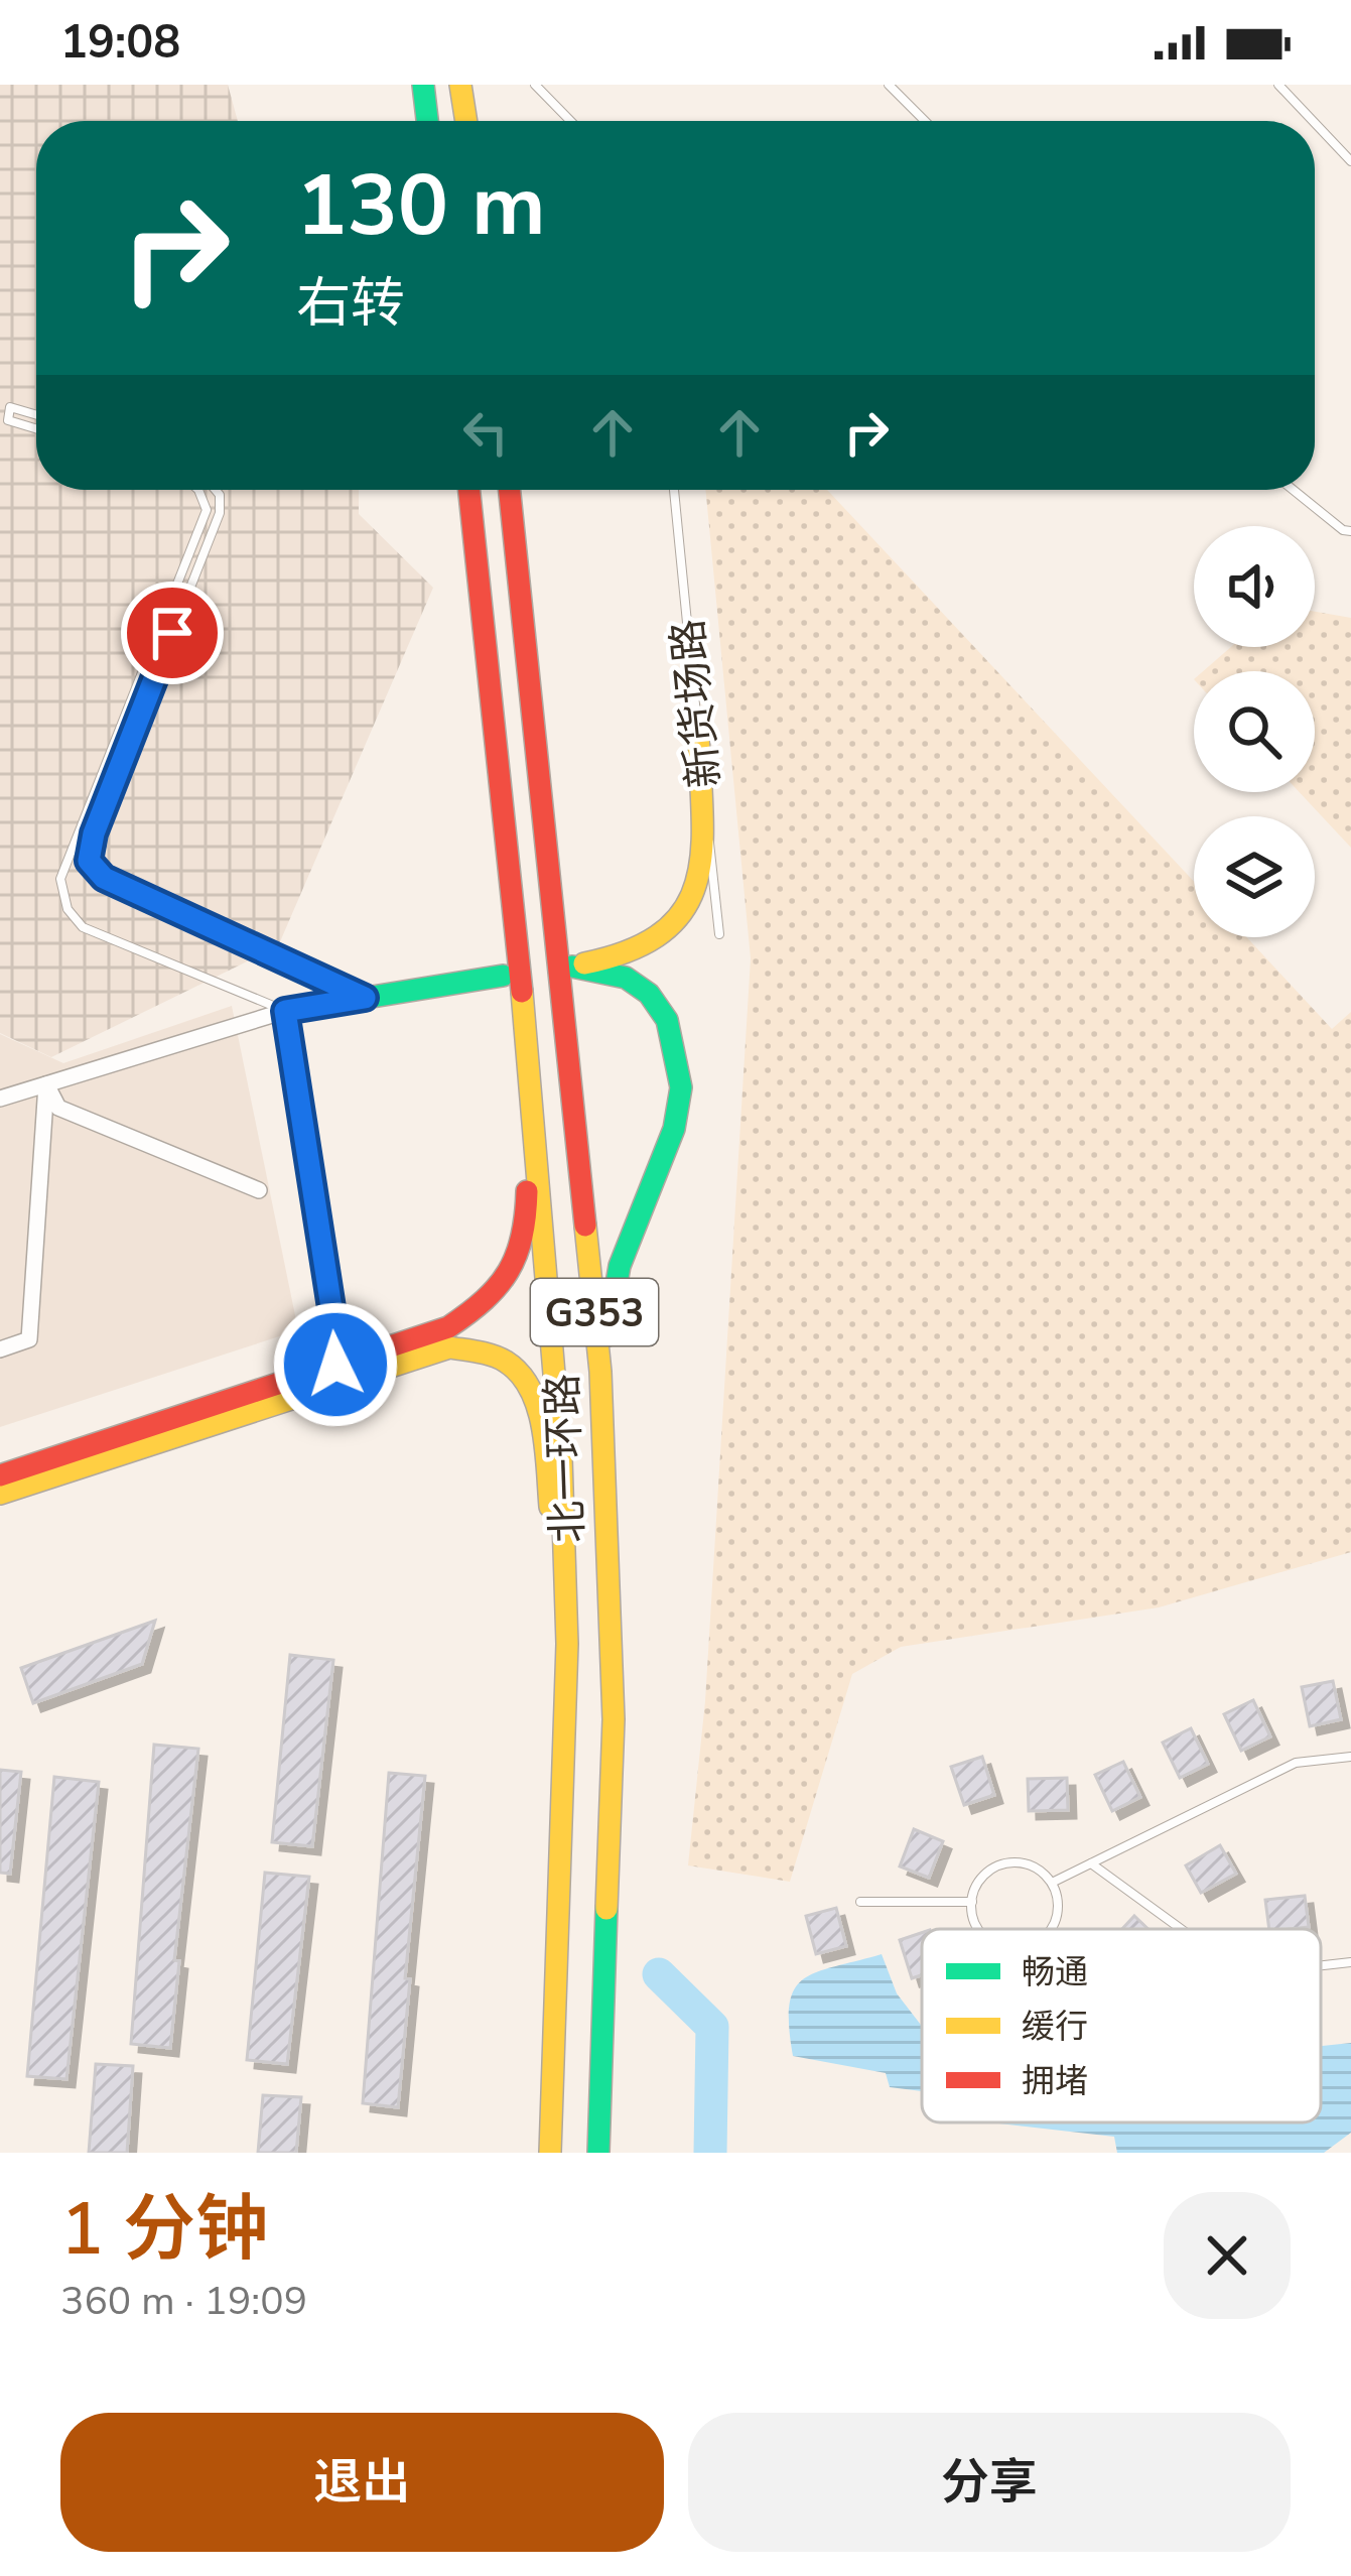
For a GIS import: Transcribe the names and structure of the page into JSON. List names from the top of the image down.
{
  "streets": {
    "main road": ["G353", "北一环路"],
    "lane": ["新货场路"]
  },
  "legend": ["畅通", "缓行", "拥堵"],
  "page": {
    "status": "19:08",
    "turn": ["130 m", "右转"],
    "heading": ["1 分钟", "360 m · 19:09"],
    "buttons": ["退出", "分享"]
  }
}
